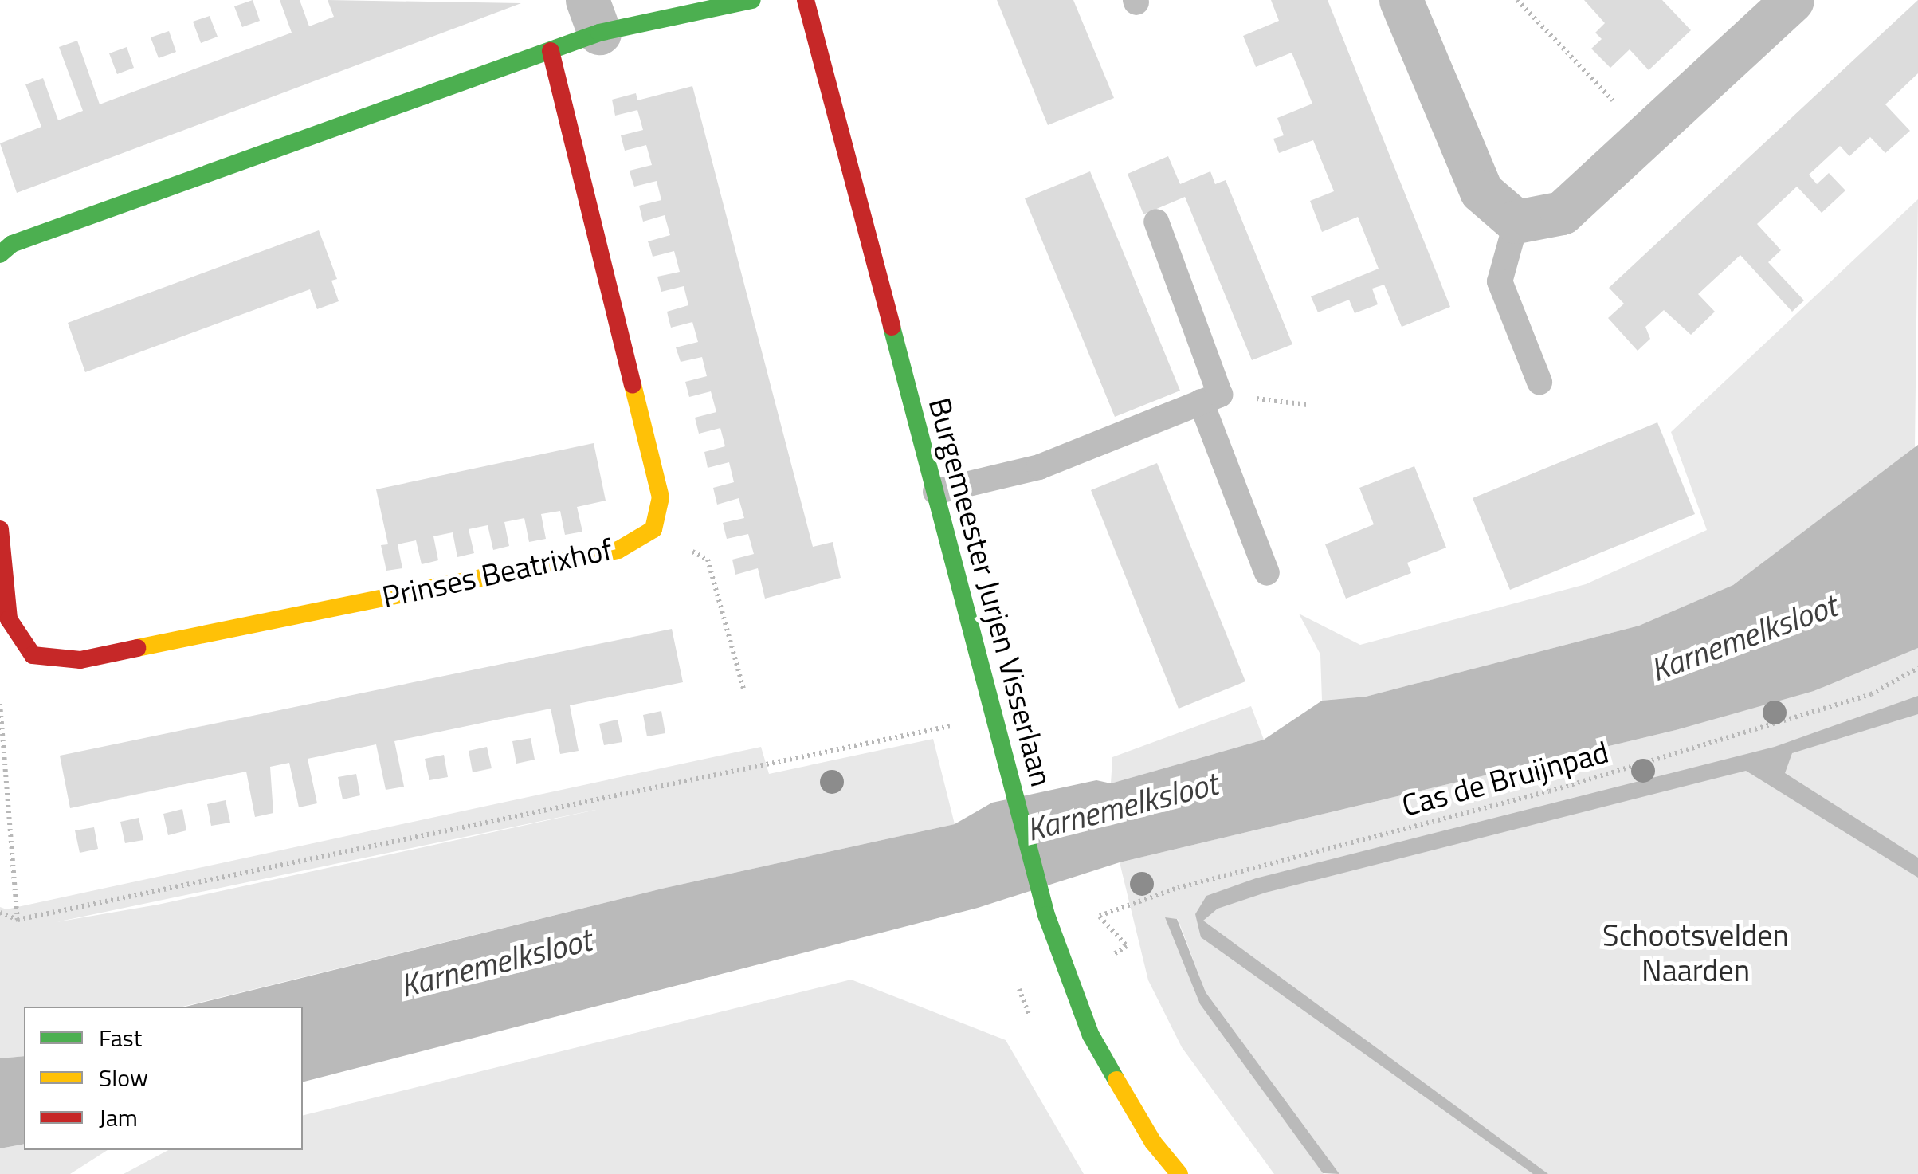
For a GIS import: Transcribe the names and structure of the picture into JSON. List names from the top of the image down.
{
  "streets": {
    "street": ["Prinses Beatrixhof", "Burgemeester Jurjen Visserlaan"],
    "path": ["Cas de Bruijnpad"]
  },
  "water": ["Karnemelksloot"],
  "parks": ["Schootsvelden Naarden"],
  "legend": ["Fast", "Slow", "Jam"]
}
